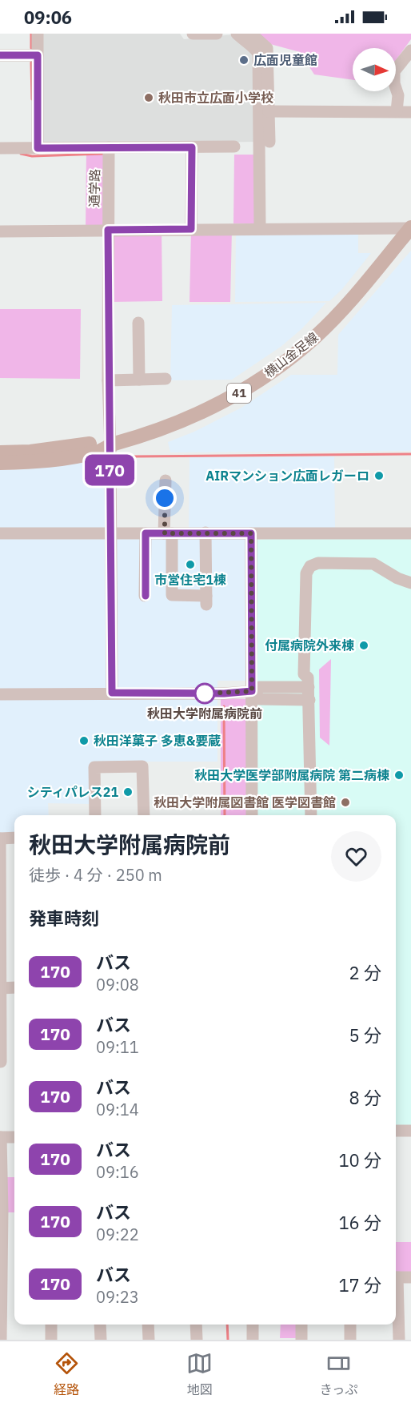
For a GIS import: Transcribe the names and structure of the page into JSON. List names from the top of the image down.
{
  "streets": {
    "main road": ["横山金足線", "41"],
    "street": ["通学路"]
  },
  "crossings": [
    ["通学路", "横山金足線"]
  ],
  "places": [
    "広面児童館",
    "秋田市立広面小学校",
    "AIRマンション広面レガーロ",
    "市営住宅1棟",
    "付属病院外来棟",
    "秋田大学附属病院前",
    "秋田洋菓子 多恵&要蔵",
    "秋田大学医学部附属病院 第二病棟",
    "シティパレス21",
    "秋田大学附属図書館 医学図書館"
  ],
  "lines": ["bus line 170"],
  "north": "right",
  "page": {
    "status": "09:06",
    "on_map": "170",
    "heading": [
      ["秋田大学附属病院前", "徒歩 · 4 分 · 250 m"],
      "発車時刻"
    ],
    "list": [
      {
        "mark": "170",
        "name": "バス",
        "note": "09:08",
        "value": "2 分"
      },
      {
        "mark": "170",
        "name": "バス",
        "note": "09:11",
        "value": "5 分"
      },
      {
        "mark": "170",
        "name": "バス",
        "note": "09:14",
        "value": "8 分"
      },
      {
        "mark": "170",
        "name": "バス",
        "note": "09:16",
        "value": "10 分"
      },
      {
        "mark": "170",
        "name": "バス",
        "note": "09:22",
        "value": "16 分"
      },
      {
        "mark": "170",
        "name": "バス",
        "note": "09:23",
        "value": "17 分"
      }
    ],
    "tabs": ["経路", "地図", "きっぷ"]
  }
}
